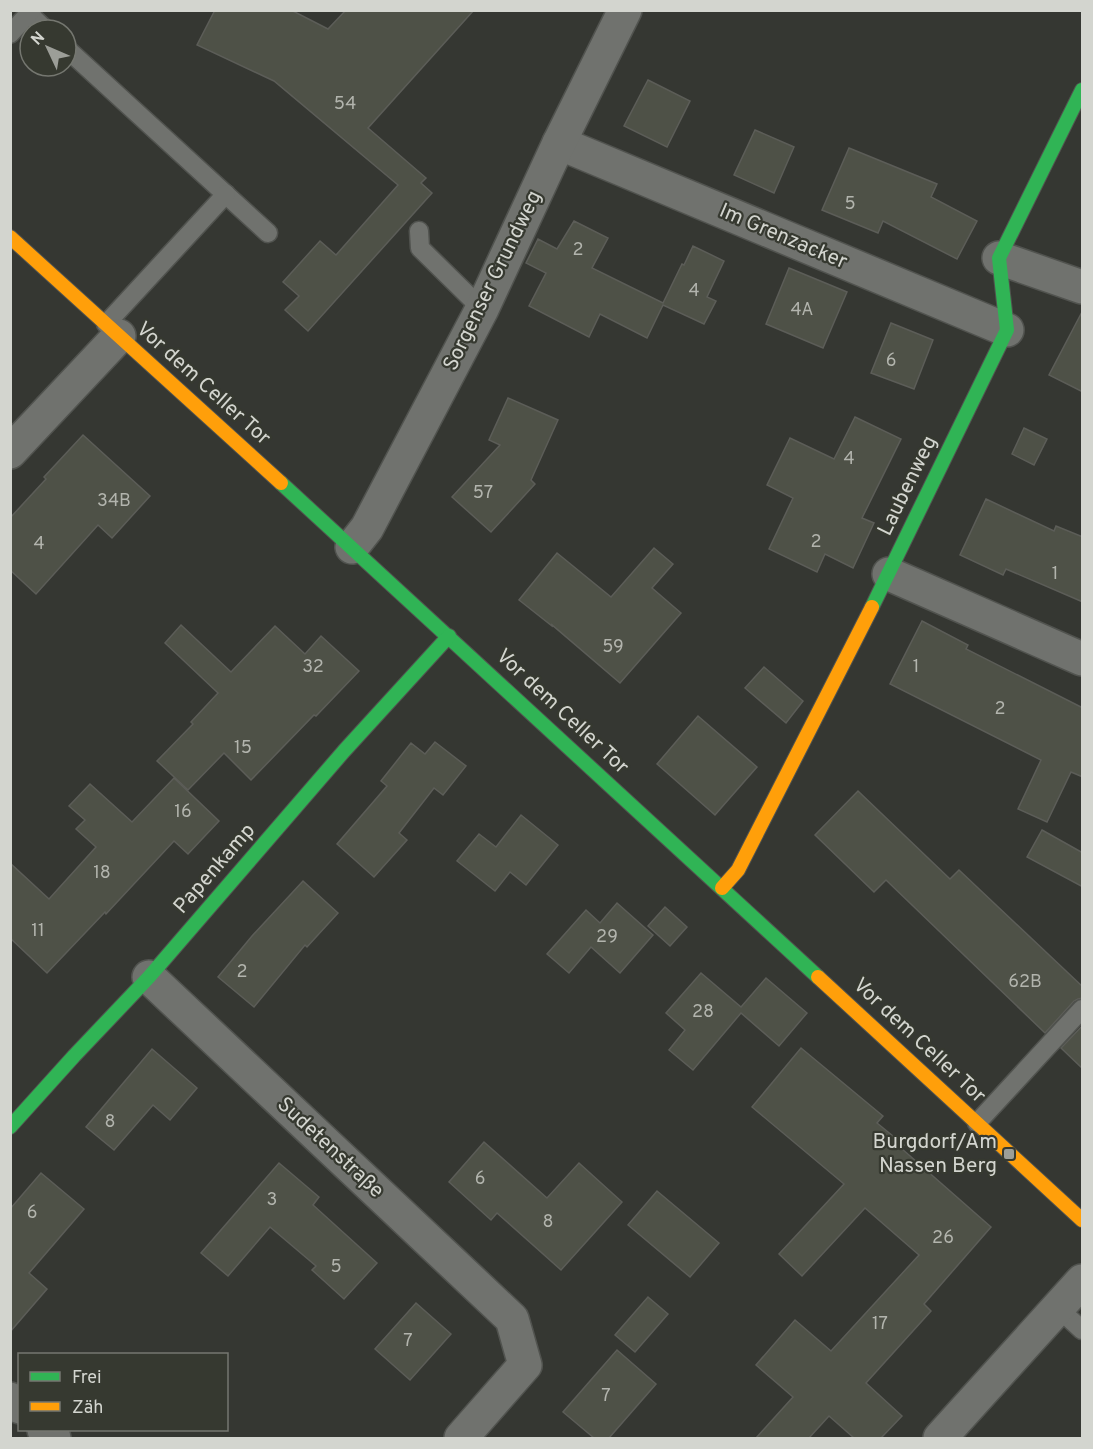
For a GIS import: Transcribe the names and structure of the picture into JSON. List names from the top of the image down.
{
  "streets": {
    "street": [
      "Im Grenzacker",
      "Sorgenser Grundweg",
      "Vor dem Celler Tor",
      "Laubenweg",
      "Papenkamp",
      "Sudetenstraße"
    ]
  },
  "crossings": [
    ["Im Grenzacker", "Sorgenser Grundweg"],
    ["Im Grenzacker", "Laubenweg"],
    ["Sorgenser Grundweg", "Vor dem Celler Tor"],
    ["Vor dem Celler Tor", "Laubenweg"],
    ["Vor dem Celler Tor", "Papenkamp"],
    ["Papenkamp", "Sudetenstraße"]
  ],
  "places": {
    "transit": ["Burgdorf/Am Nassen Berg"]
  },
  "house_numbers": [
    "54",
    "5",
    "2",
    "4",
    "4A",
    "6",
    "4",
    "57",
    "34B",
    "2",
    "4",
    "1",
    "59",
    "32",
    "1",
    "2",
    "15",
    "16",
    "18",
    "11",
    "29",
    "2",
    "62B",
    "28",
    "8",
    "6",
    "3",
    "6",
    "8",
    "26",
    "5",
    "17",
    "7",
    "7"
  ],
  "legend": ["Frei", "Zäh"],
  "north": "top left"
}
